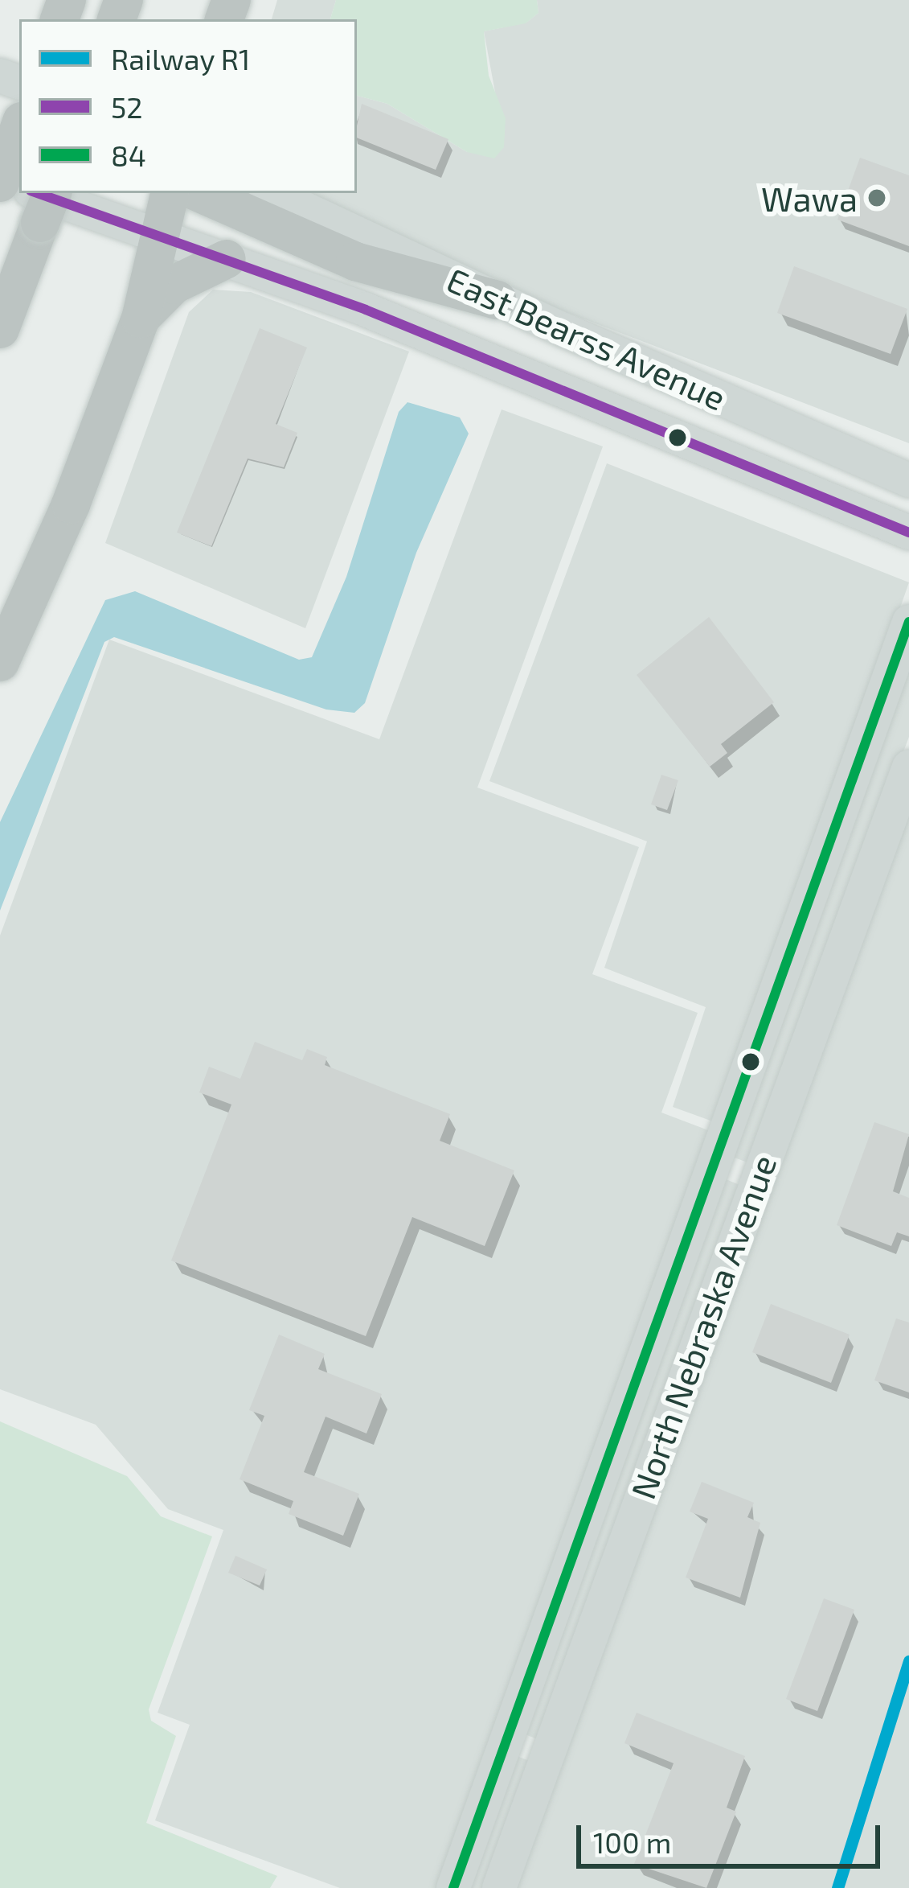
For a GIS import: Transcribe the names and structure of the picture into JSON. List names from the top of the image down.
{
  "streets": {
    "main road": ["East Bearss Avenue", "North Nebraska Avenue"]
  },
  "places": ["Wawa"],
  "lines": ["transit line 52", "transit line 84", "rail line R1"],
  "legend": ["Railway R1", "52", "84"],
  "scale_bar": "100 m"
}
